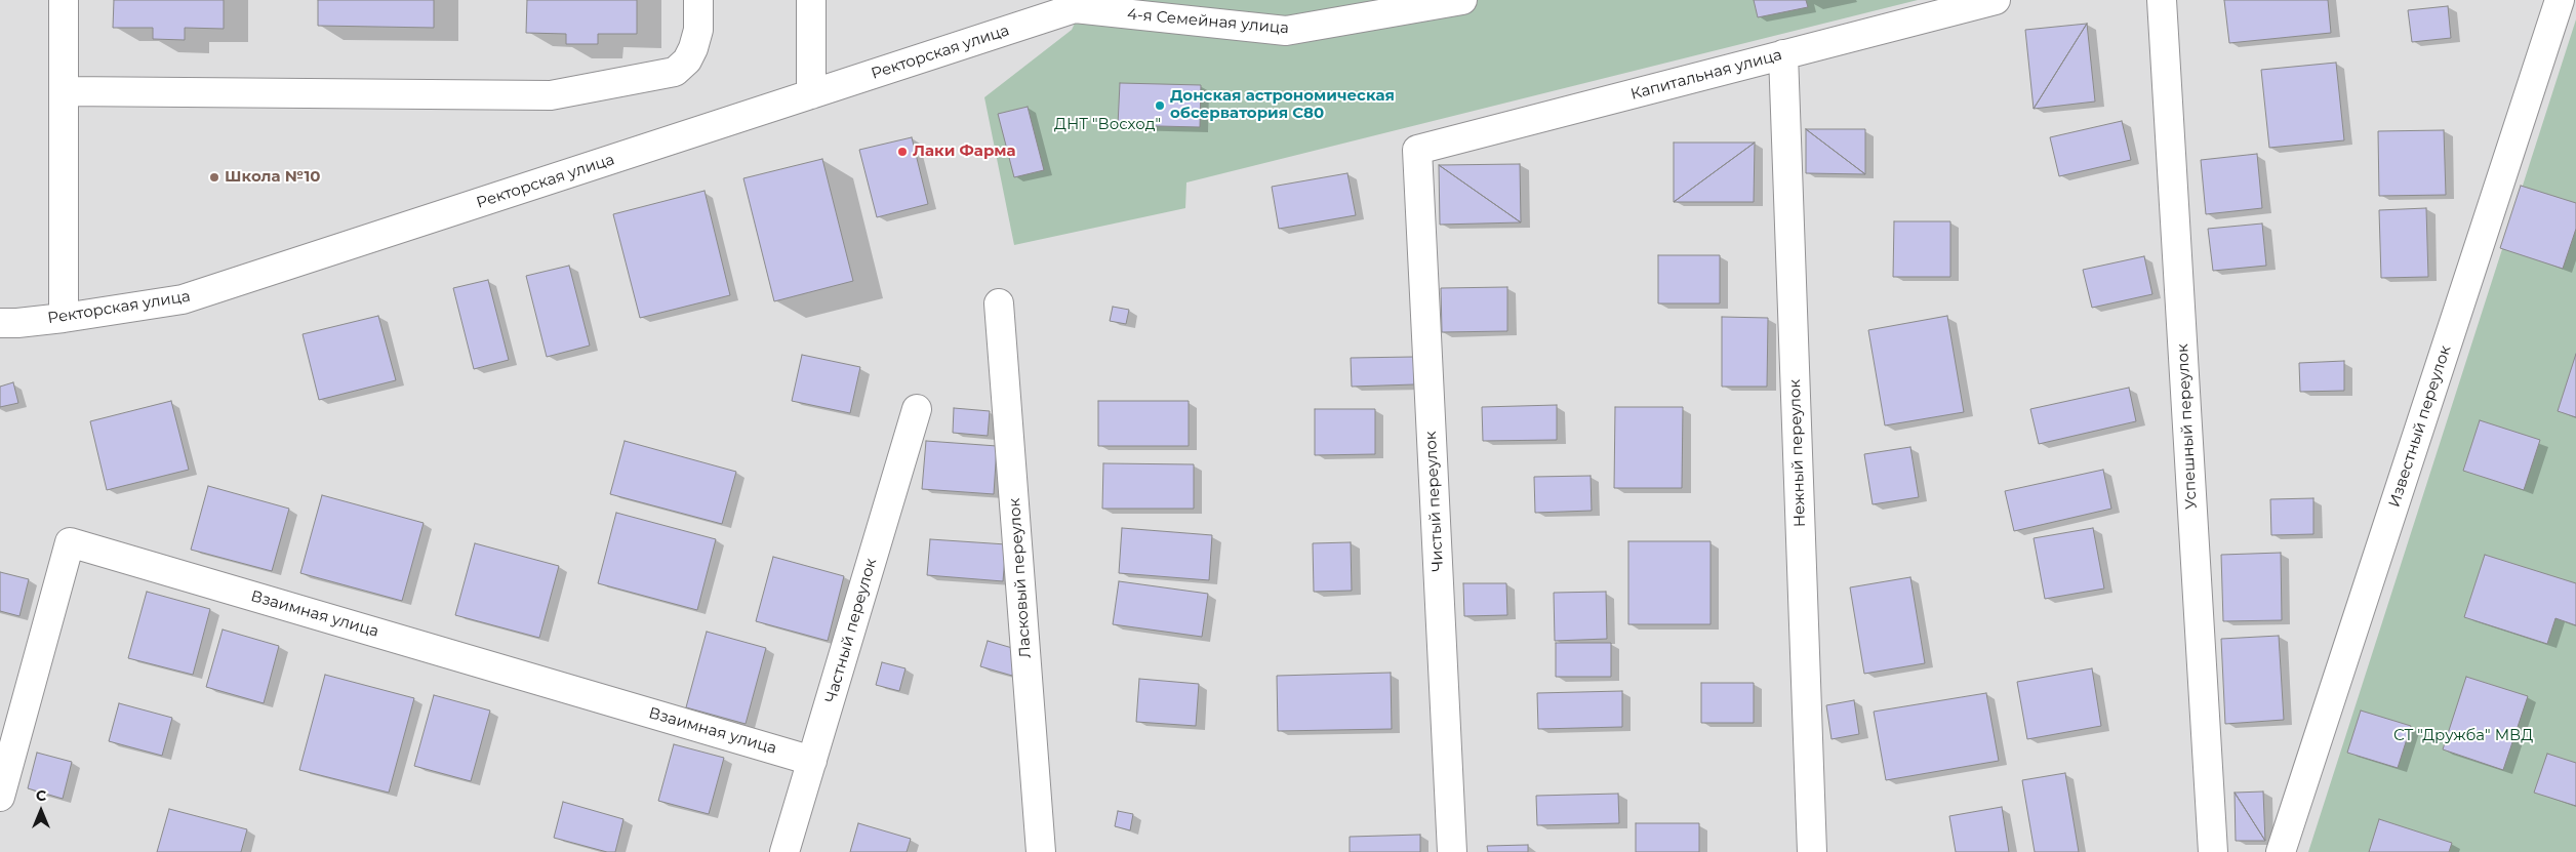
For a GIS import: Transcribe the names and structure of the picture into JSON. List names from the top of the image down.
{
  "streets": {
    "street": [
      "4-я Семейная улица",
      "Ректорская улица",
      "Капитальная улица",
      "Успешный переулок",
      "Известный переулок",
      "Нежный переулок",
      "Чистый переулок",
      "Ласковый переулок",
      "Взаимная улица",
      "Частный переулок"
    ]
  },
  "crossings": [
    ["4-я Семейная улица", "Ректорская улица"],
    ["Капитальная улица", "Нежный переулок"],
    ["Капитальная улица", "Чистый переулок"],
    ["Взаимная улица", "Частный переулок"]
  ],
  "parks": ["ДНТ \"Восход\"", "СТ \"Дружба\" МВД"],
  "places": ["Донская астрономическая обсерватория C80", "Лаки Фарма", "Школа №10"],
  "north": "top"
}
